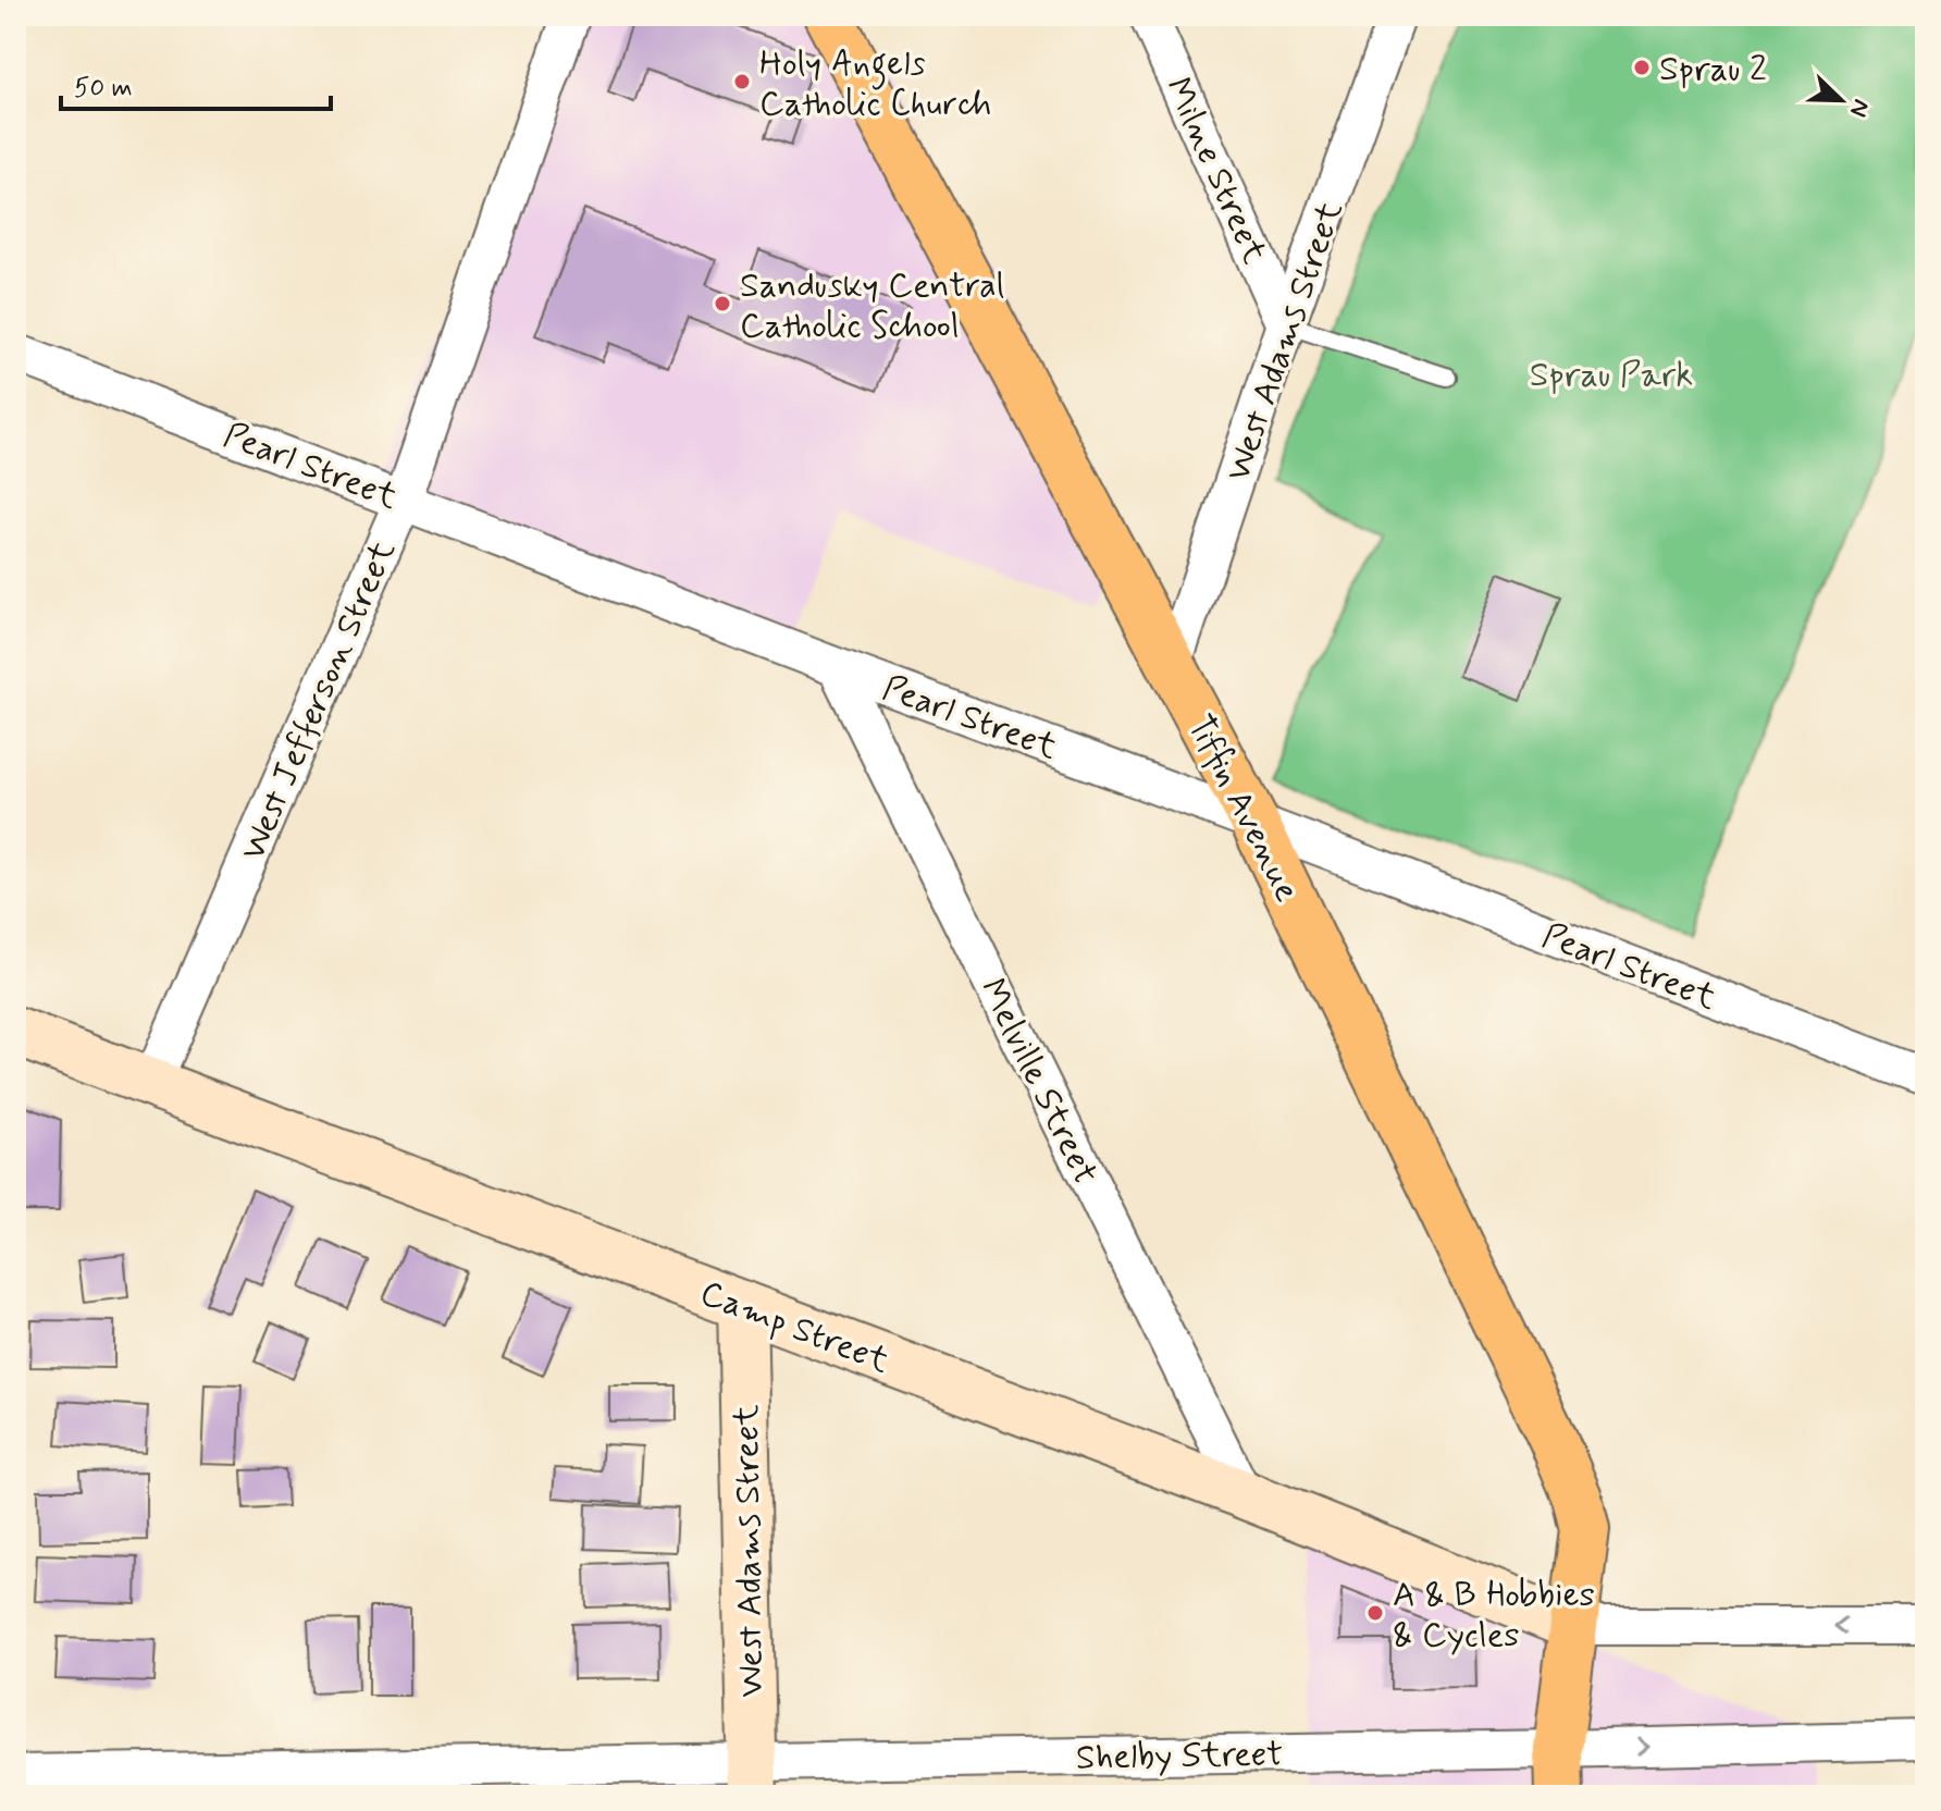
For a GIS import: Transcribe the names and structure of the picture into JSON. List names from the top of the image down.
{
  "streets": {
    "main road": ["Tiffin Avenue"],
    "street": [
      "Milne Street",
      "West Adams Street",
      "Pearl Street",
      "West Jefferson Street",
      "Melville Street",
      "Camp Street",
      "Shelby Street"
    ]
  },
  "crossings": [
    ["Milne Street", "West Adams Street"],
    ["West Adams Street", "Tiffin Avenue"],
    ["West Adams Street", "Camp Street"],
    ["West Adams Street", "Shelby Street"],
    ["Pearl Street", "West Jefferson Street"],
    ["Pearl Street", "Tiffin Avenue"],
    ["Pearl Street", "Melville Street"],
    ["West Jefferson Street", "Camp Street"],
    ["Tiffin Avenue", "Camp Street"],
    ["Tiffin Avenue", "Shelby Street"],
    ["Melville Street", "Camp Street"]
  ],
  "parks": ["Sprau Park"],
  "places": [
    "Sprau 2",
    "Holy Angels Catholic Church",
    "Sandusky Central Catholic School",
    "A & B Hobbies & Cycles"
  ],
  "scale_bar": "50 m",
  "north": "bottom right"
}
